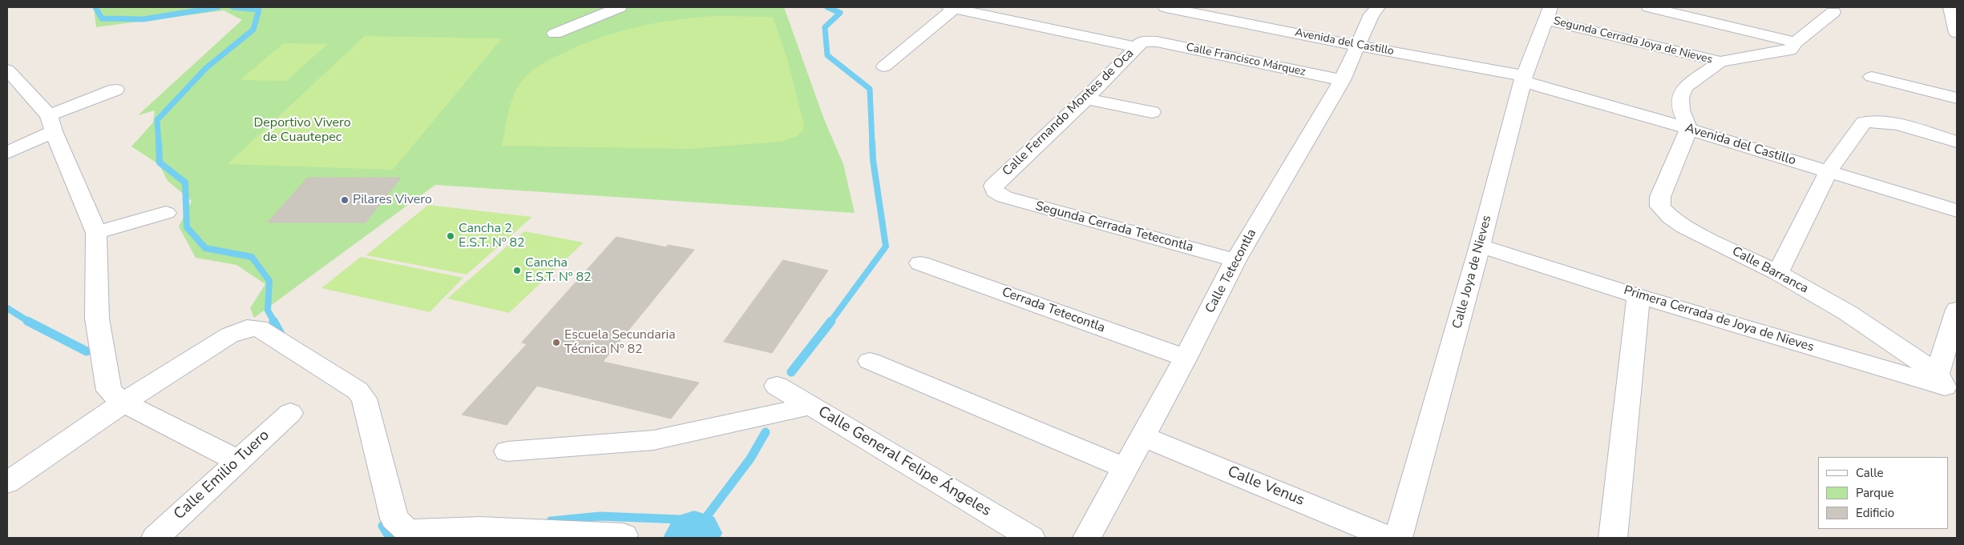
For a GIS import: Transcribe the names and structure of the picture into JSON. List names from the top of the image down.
{
  "streets": {
    "street": [
      "Segunda Cerrada Joya de Nieves",
      "Avenida del Castillo",
      "Calle Francisco Márquez",
      "Calle Fernando Montes de Oca",
      "Segunda Cerrada Tetecontla",
      "Calle Barranca",
      "Calle Tetecontla",
      "Calle Joya de Nieves",
      "Cerrada Tetecontla",
      "Primera Cerrada de Joya de Nieves",
      "Calle General Felipe Ángeles",
      "Calle Emilio Tuero",
      "Calle Venus"
    ]
  },
  "crossings": [
    ["Segunda Cerrada Joya de Nieves", "Calle Joya de Nieves"],
    ["Avenida del Castillo", "Calle Barranca"],
    ["Avenida del Castillo", "Calle Tetecontla"],
    ["Avenida del Castillo", "Calle Joya de Nieves"],
    ["Calle Francisco Márquez", "Calle Fernando Montes de Oca"],
    ["Calle Francisco Márquez", "Calle Tetecontla"],
    ["Calle Fernando Montes de Oca", "Segunda Cerrada Tetecontla"],
    ["Segunda Cerrada Tetecontla", "Calle Tetecontla"],
    ["Calle Barranca", "Primera Cerrada de Joya de Nieves"],
    ["Calle Tetecontla", "Cerrada Tetecontla"],
    ["Calle Tetecontla", "Calle Venus"],
    ["Calle Joya de Nieves", "Primera Cerrada de Joya de Nieves"]
  ],
  "parks": ["Deportivo Vivero de Cuautepec"],
  "places": [
    "Pilares Vivero",
    "Cancha 2 E.S.T. Nº 82",
    "Cancha E.S.T. Nº 82",
    "Escuela Secundaria Técnica Nº 82"
  ],
  "legend": ["Calle", "Parque", "Edificio"]
}
